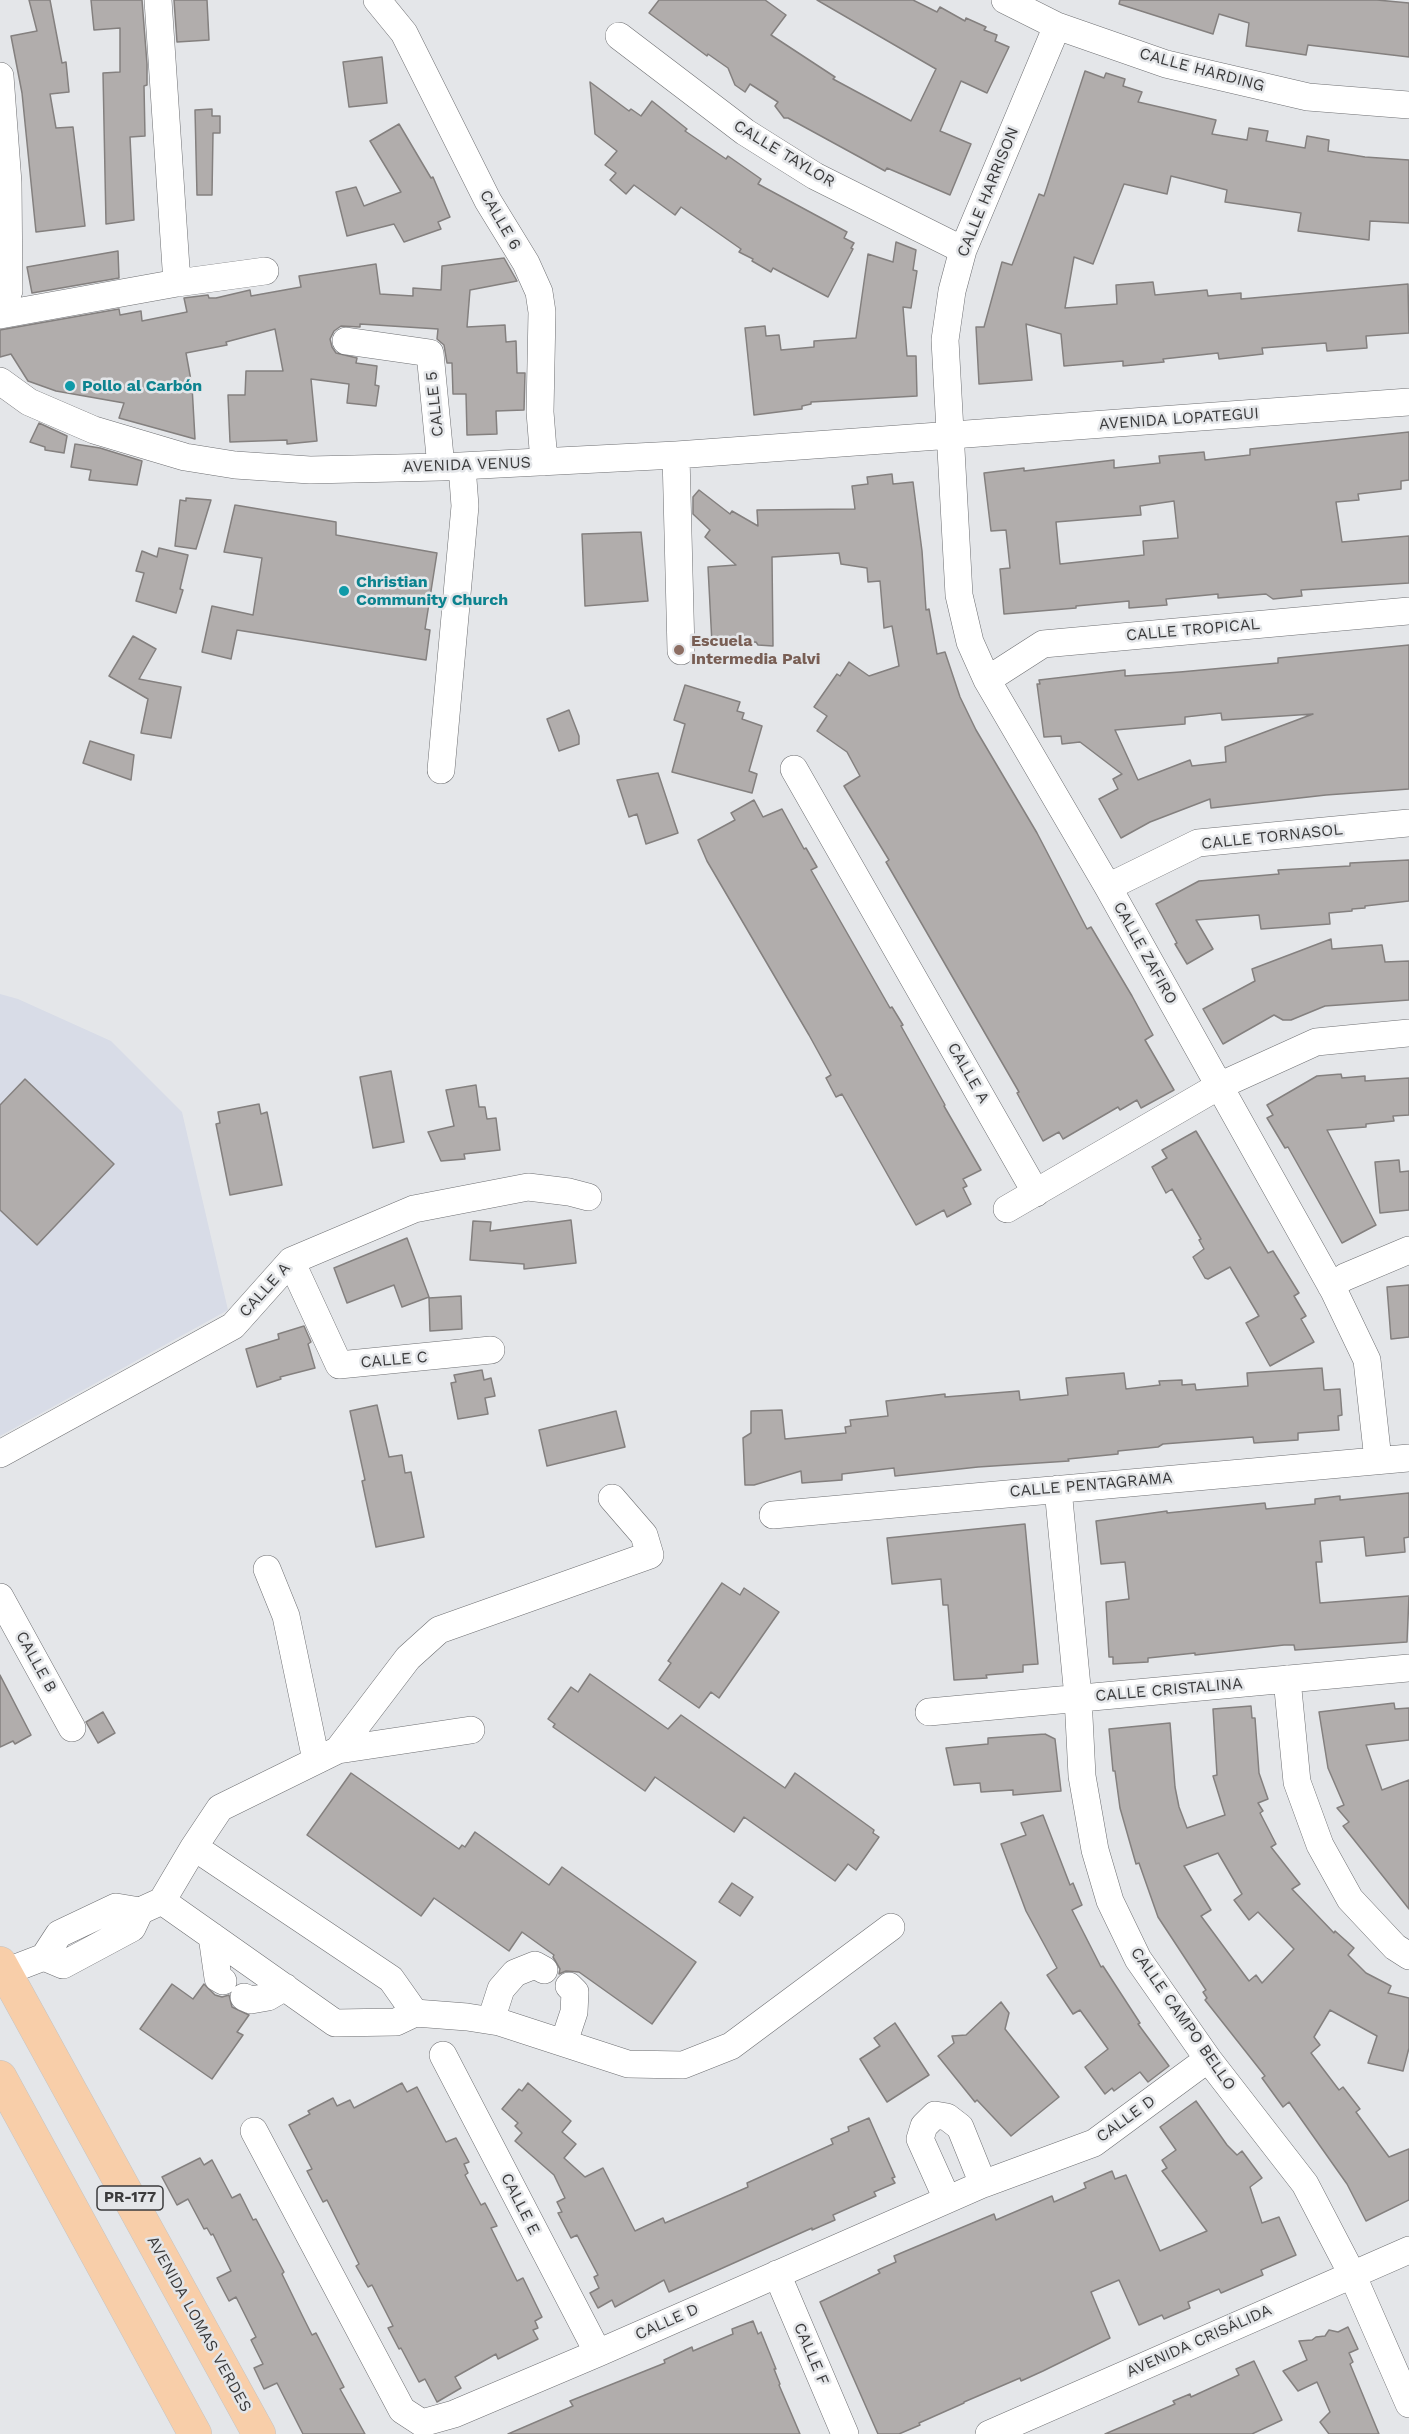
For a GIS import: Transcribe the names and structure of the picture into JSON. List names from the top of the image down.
{
  "streets": {
    "main road": ["PR-177", "AVENIDA LOMAS VERDES"],
    "street": [
      "CALLE HARDING",
      "CALLE TAYLOR",
      "CALLE HARRISON",
      "CALLE 6",
      "CALLE 5",
      "AVENIDA LOPATEGUI",
      "AVENIDA VENUS",
      "CALLE TROPICAL",
      "CALLE TORNASOL",
      "CALLE ZAFIRO",
      "CALLE A",
      "CALLE C",
      "CALLE PENTAGRAMA",
      "CALLE B",
      "CALLE CRISTALINA",
      "CALLE CAMPO BELLO",
      "CALLE D",
      "CALLE E",
      "AVENIDA CRISÁLIDA",
      "CALLE F"
    ]
  },
  "crossings": [
    ["CALLE HARDING", "CALLE HARRISON"],
    ["CALLE TAYLOR", "CALLE HARRISON"],
    ["CALLE HARRISON", "AVENIDA LOPATEGUI"],
    ["CALLE HARRISON", "AVENIDA VENUS"],
    ["CALLE HARRISON", "CALLE ZAFIRO"],
    ["CALLE 6", "AVENIDA VENUS"],
    ["CALLE 5", "AVENIDA VENUS"],
    ["AVENIDA LOPATEGUI", "AVENIDA VENUS"],
    ["AVENIDA LOPATEGUI", "CALLE ZAFIRO"],
    ["AVENIDA VENUS", "CALLE ZAFIRO"],
    ["CALLE TROPICAL", "CALLE ZAFIRO"],
    ["CALLE TORNASOL", "CALLE ZAFIRO"],
    ["CALLE ZAFIRO", "CALLE PENTAGRAMA"],
    ["CALLE A", "CALLE C"],
    ["CALLE PENTAGRAMA", "CALLE CAMPO BELLO"],
    ["CALLE CRISTALINA", "CALLE CAMPO BELLO"],
    ["CALLE CAMPO BELLO", "CALLE D"],
    ["CALLE CAMPO BELLO", "AVENIDA CRISÁLIDA"],
    ["CALLE D", "CALLE E"],
    ["CALLE D", "CALLE F"]
  ],
  "places": ["Pollo al Carbón", "Christian Community Church", "Escuela Intermedia Palvi"]
}
